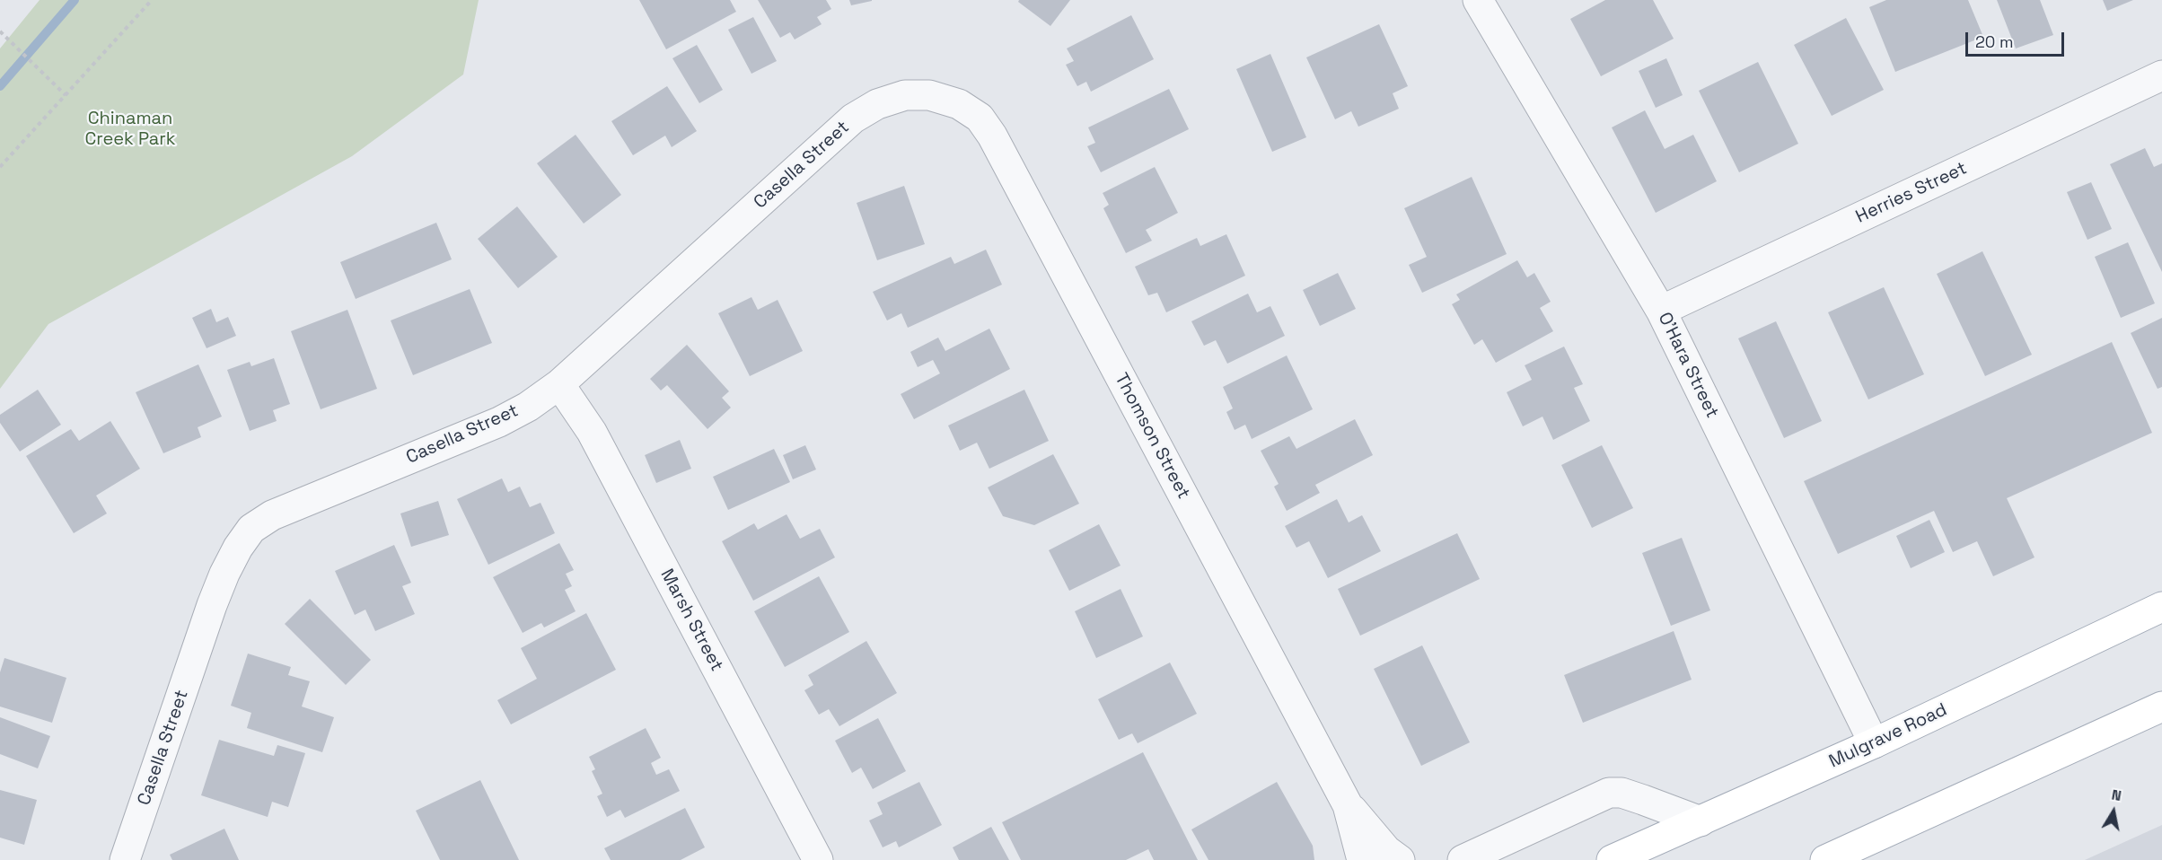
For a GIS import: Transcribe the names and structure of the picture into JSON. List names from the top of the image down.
{
  "streets": {
    "main road": ["Mulgrave Road"],
    "street": [
      "Casella Street",
      "Herries Street",
      "O'Hara Street",
      "Thomson Street",
      "Marsh Street"
    ]
  },
  "crossings": [
    ["Casella Street", "Thomson Street"],
    ["Casella Street", "Marsh Street"],
    ["Herries Street", "O'Hara Street"],
    ["O'Hara Street", "Mulgrave Road"]
  ],
  "parks": ["Chinaman Creek Park"],
  "scale_bar": "20 m",
  "north": "top"
}
